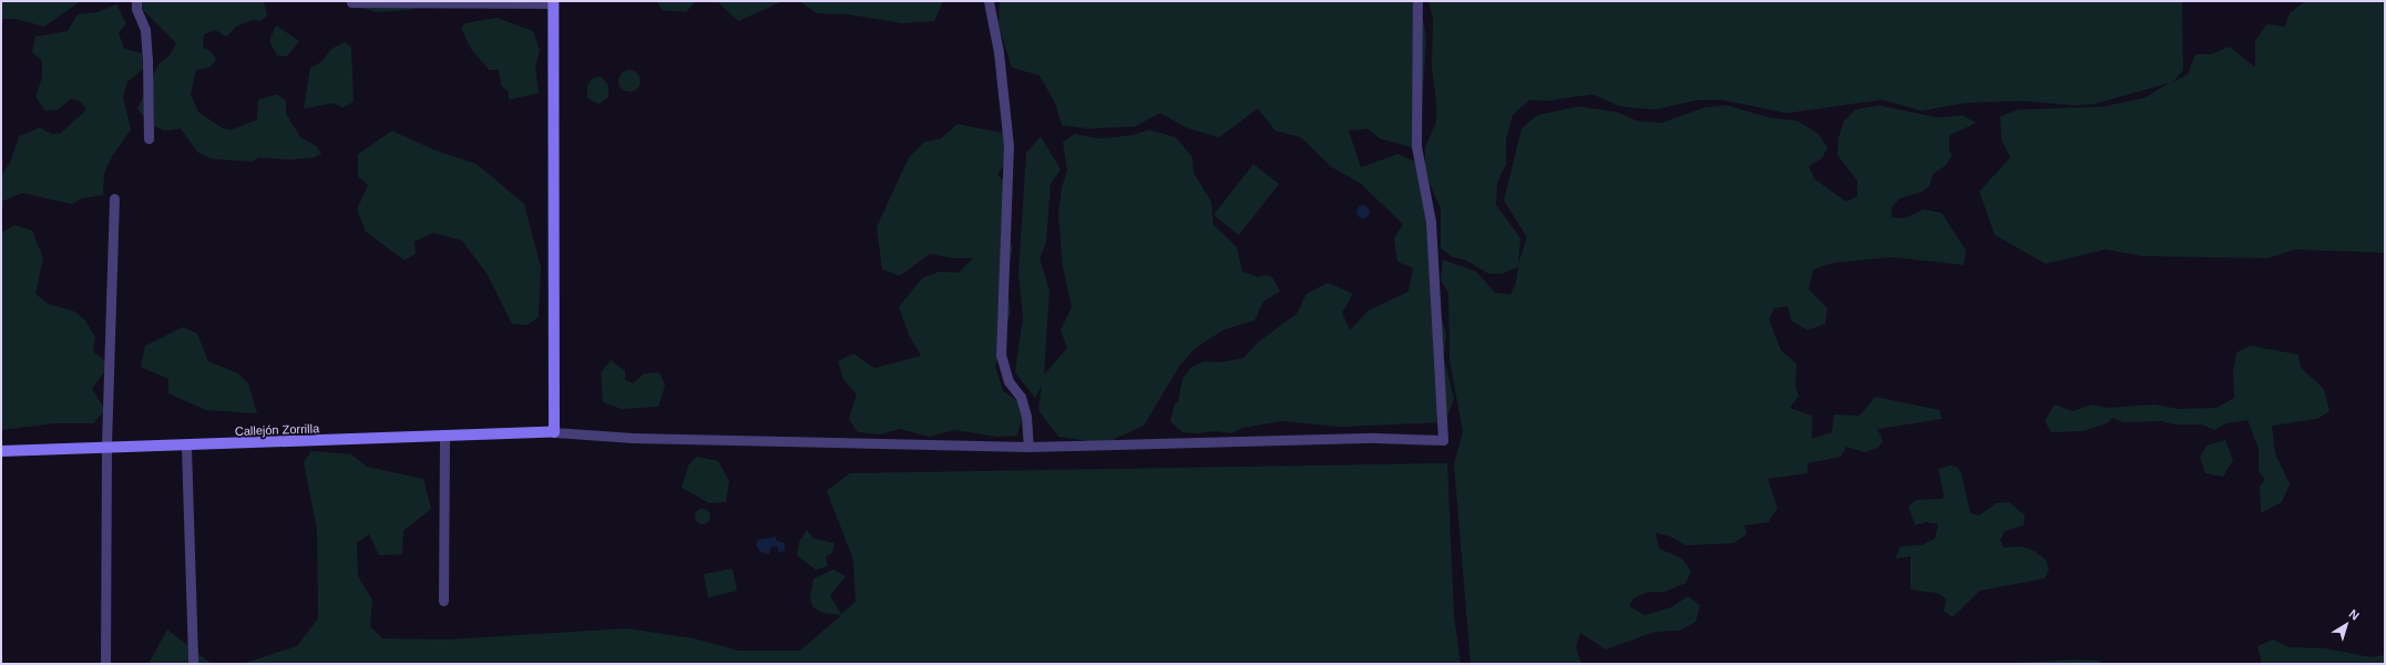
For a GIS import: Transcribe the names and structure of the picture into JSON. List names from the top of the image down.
{
  "streets": {
    "street": ["Callejón Zorrilla"]
  },
  "north": "top right"
}
